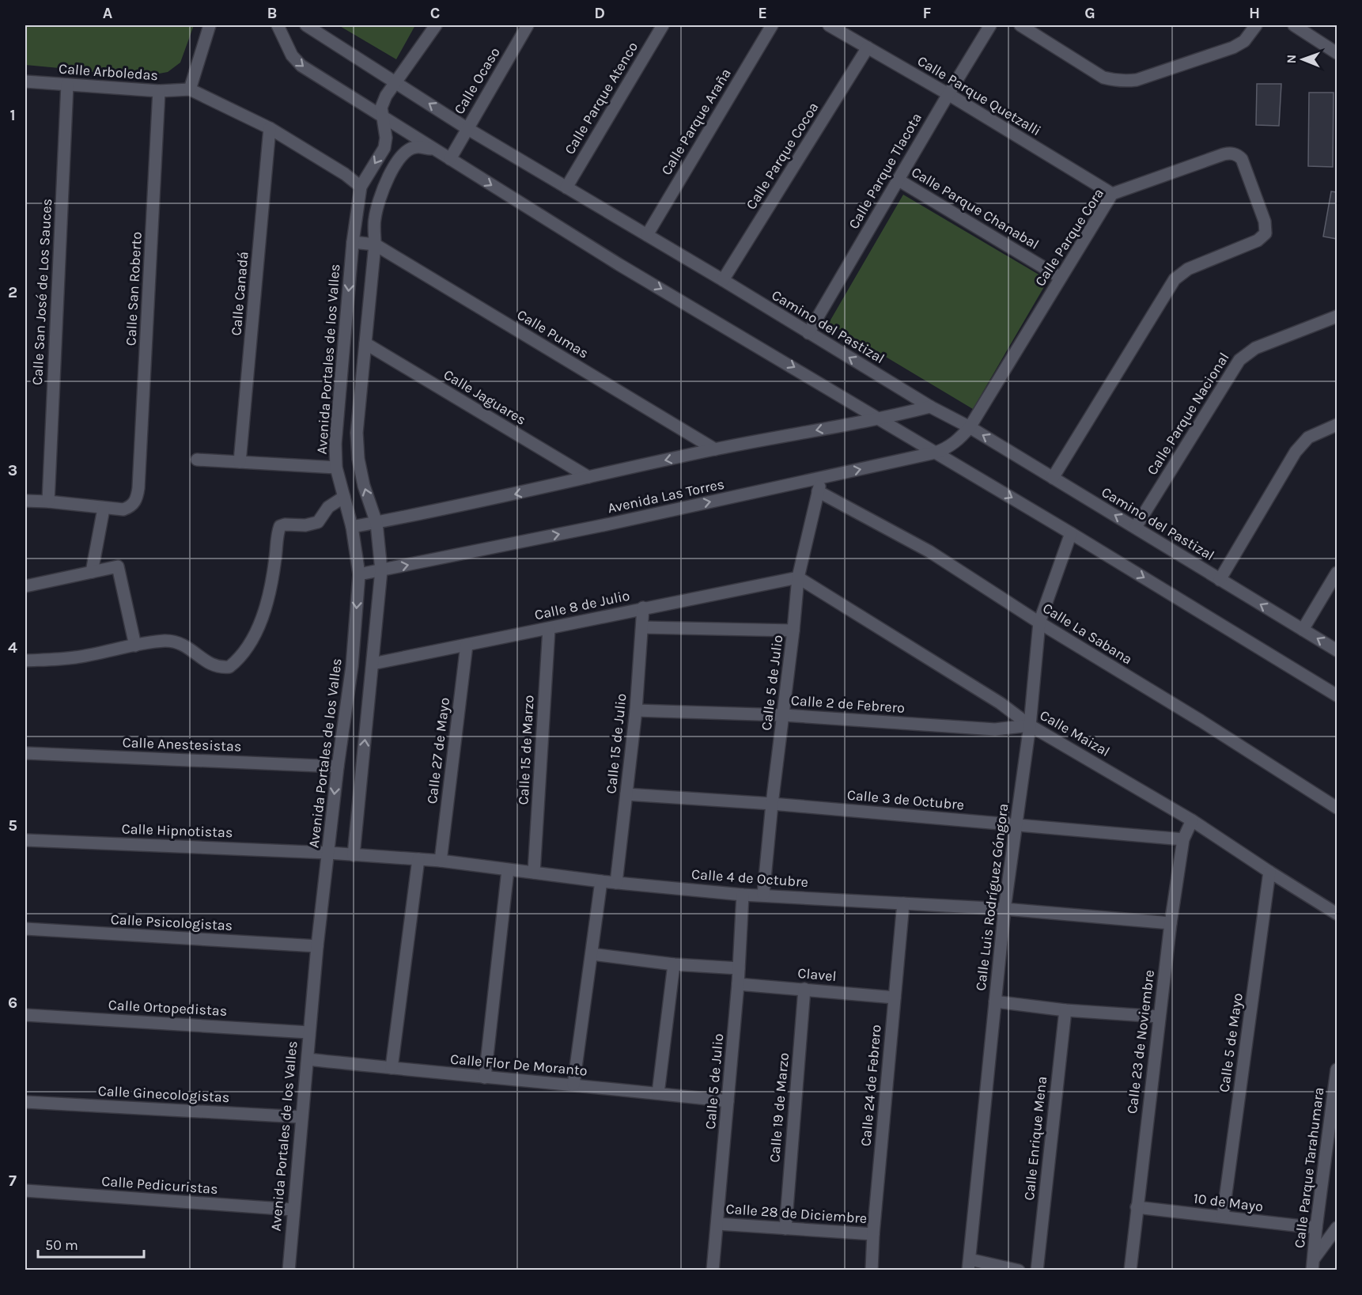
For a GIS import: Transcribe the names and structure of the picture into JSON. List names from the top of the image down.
{
  "streets": {
    "street": [
      "Calle Arboledas",
      "Calle Ocaso",
      "Calle Parque Quetzalli",
      "Calle Parque Atenco",
      "Calle Parque Araña",
      "Calle Parque Cocoa",
      "Calle Parque Tlacota",
      "Calle Parque Chanabal",
      "Calle Parque Cora",
      "Calle San Roberto",
      "Calle San José de Los Sauces",
      "Calle Canadá",
      "Camino del Pastizal",
      "Calle Pumas",
      "Avenida Portales de los Valles",
      "Calle Jaguares",
      "Calle Parque Nacional",
      "Avenida Las Torres",
      "Calle 8 de Julio",
      "Calle La Sabana",
      "Calle 5 de Julio",
      "Calle 2 de Febrero",
      "Calle Maizal",
      "Calle 15 de Julio",
      "Calle Anestesistas",
      "Calle 15 de Marzo",
      "Calle 27 de Mayo",
      "Calle 3 de Octubre",
      "Calle Hipnotistas",
      "Calle 4 de Octubre",
      "Calle Luis Rodríguez Góngora",
      "Calle Psicologistas",
      "Clavel",
      "Calle Ortopedistas",
      "Calle 23 de Noviembre",
      "Calle 5 de Mayo",
      "Calle Flor De Moranto",
      "Calle 24 de Febrero",
      "Calle Ginecologistas",
      "Calle 19 de Marzo",
      "Calle Enrique Mena",
      "Calle Parque Tarahumara",
      "Calle Pedicuristas",
      "10 de Mayo",
      "Calle 28 de Diciembre"
    ]
  },
  "crossings": [
    ["Calle Arboledas", "Calle San Roberto"],
    ["Calle Arboledas", "Calle San José de Los Sauces"],
    ["Calle Ocaso", "Camino del Pastizal"],
    ["Calle Parque Quetzalli", "Calle Parque Cocoa"],
    ["Calle Parque Quetzalli", "Calle Parque Tlacota"],
    ["Calle Parque Quetzalli", "Calle Parque Cora"],
    ["Calle Parque Atenco", "Camino del Pastizal"],
    ["Calle Parque Araña", "Camino del Pastizal"],
    ["Calle Parque Cocoa", "Camino del Pastizal"],
    ["Calle Parque Tlacota", "Calle Parque Chanabal"],
    ["Calle Parque Tlacota", "Camino del Pastizal"],
    ["Calle Parque Chanabal", "Calle Parque Cora"],
    ["Calle Parque Cora", "Camino del Pastizal"],
    ["Calle Parque Cora", "Avenida Las Torres"],
    ["Camino del Pastizal", "Calle Parque Nacional"],
    ["Camino del Pastizal", "Avenida Las Torres"],
    ["Avenida Portales de los Valles", "Avenida Las Torres"],
    ["Avenida Portales de los Valles", "Calle Anestesistas"],
    ["Avenida Portales de los Valles", "Calle Hipnotistas"],
    ["Avenida Portales de los Valles", "Calle 4 de Octubre"],
    ["Avenida Portales de los Valles", "Calle Psicologistas"],
    ["Avenida Portales de los Valles", "Calle Ortopedistas"],
    ["Avenida Portales de los Valles", "Calle Flor De Moranto"],
    ["Avenida Portales de los Valles", "Calle Ginecologistas"],
    ["Avenida Portales de los Valles", "Calle Pedicuristas"],
    ["Avenida Las Torres", "Calle 5 de Julio"],
    ["Calle 8 de Julio", "Calle 5 de Julio"],
    ["Calle 8 de Julio", "Calle Maizal"],
    ["Calle 8 de Julio", "Calle 15 de Julio"],
    ["Calle 8 de Julio", "Calle 15 de Marzo"],
    ["Calle 8 de Julio", "Calle 27 de Mayo"],
    ["Calle La Sabana", "Calle 5 de Julio"],
    ["Calle La Sabana", "Calle Luis Rodríguez Góngora"],
    ["Calle 5 de Julio", "Calle 2 de Febrero"],
    ["Calle 5 de Julio", "Calle Maizal"],
    ["Calle 5 de Julio", "Calle 3 de Octubre"],
    ["Calle 5 de Julio", "Calle 4 de Octubre"],
    ["Calle 5 de Julio", "Clavel"],
    ["Calle 5 de Julio", "Calle Flor De Moranto"],
    ["Calle 5 de Julio", "Calle 28 de Diciembre"],
    ["Calle 2 de Febrero", "Calle Maizal"],
    ["Calle 2 de Febrero", "Calle 15 de Julio"],
    ["Calle 2 de Febrero", "Calle Luis Rodríguez Góngora"],
    ["Calle Maizal", "Calle Luis Rodríguez Góngora"],
    ["Calle Maizal", "Calle 23 de Noviembre"],
    ["Calle Maizal", "Calle 5 de Mayo"],
    ["Calle 15 de Julio", "Calle 3 de Octubre"],
    ["Calle 15 de Julio", "Calle 4 de Octubre"],
    ["Calle 15 de Marzo", "Calle 4 de Octubre"],
    ["Calle 27 de Mayo", "Calle 4 de Octubre"],
    ["Calle 3 de Octubre", "Calle Luis Rodríguez Góngora"],
    ["Calle 3 de Octubre", "Calle 23 de Noviembre"],
    ["Calle Hipnotistas", "Calle 4 de Octubre"],
    ["Calle 4 de Octubre", "Calle Luis Rodríguez Góngora"],
    ["Calle 4 de Octubre", "Calle 23 de Noviembre"],
    ["Calle 4 de Octubre", "Calle 24 de Febrero"],
    ["Clavel", "Calle 24 de Febrero"],
    ["Clavel", "Calle 19 de Marzo"],
    ["Calle 23 de Noviembre", "10 de Mayo"],
    ["Calle 5 de Mayo", "10 de Mayo"],
    ["Calle 24 de Febrero", "Calle 28 de Diciembre"],
    ["Calle 19 de Marzo", "Calle 28 de Diciembre"],
    ["Calle Parque Tarahumara", "10 de Mayo"]
  ],
  "scale_bar": "50 m",
  "north": "left",
  "grid": {
    "columns": [
      "A",
      "B",
      "C",
      "D",
      "E",
      "F",
      "G",
      "H"
    ],
    "rows": [
      "1",
      "2",
      "3",
      "4",
      "5",
      "6",
      "7"
    ]
  }
}
